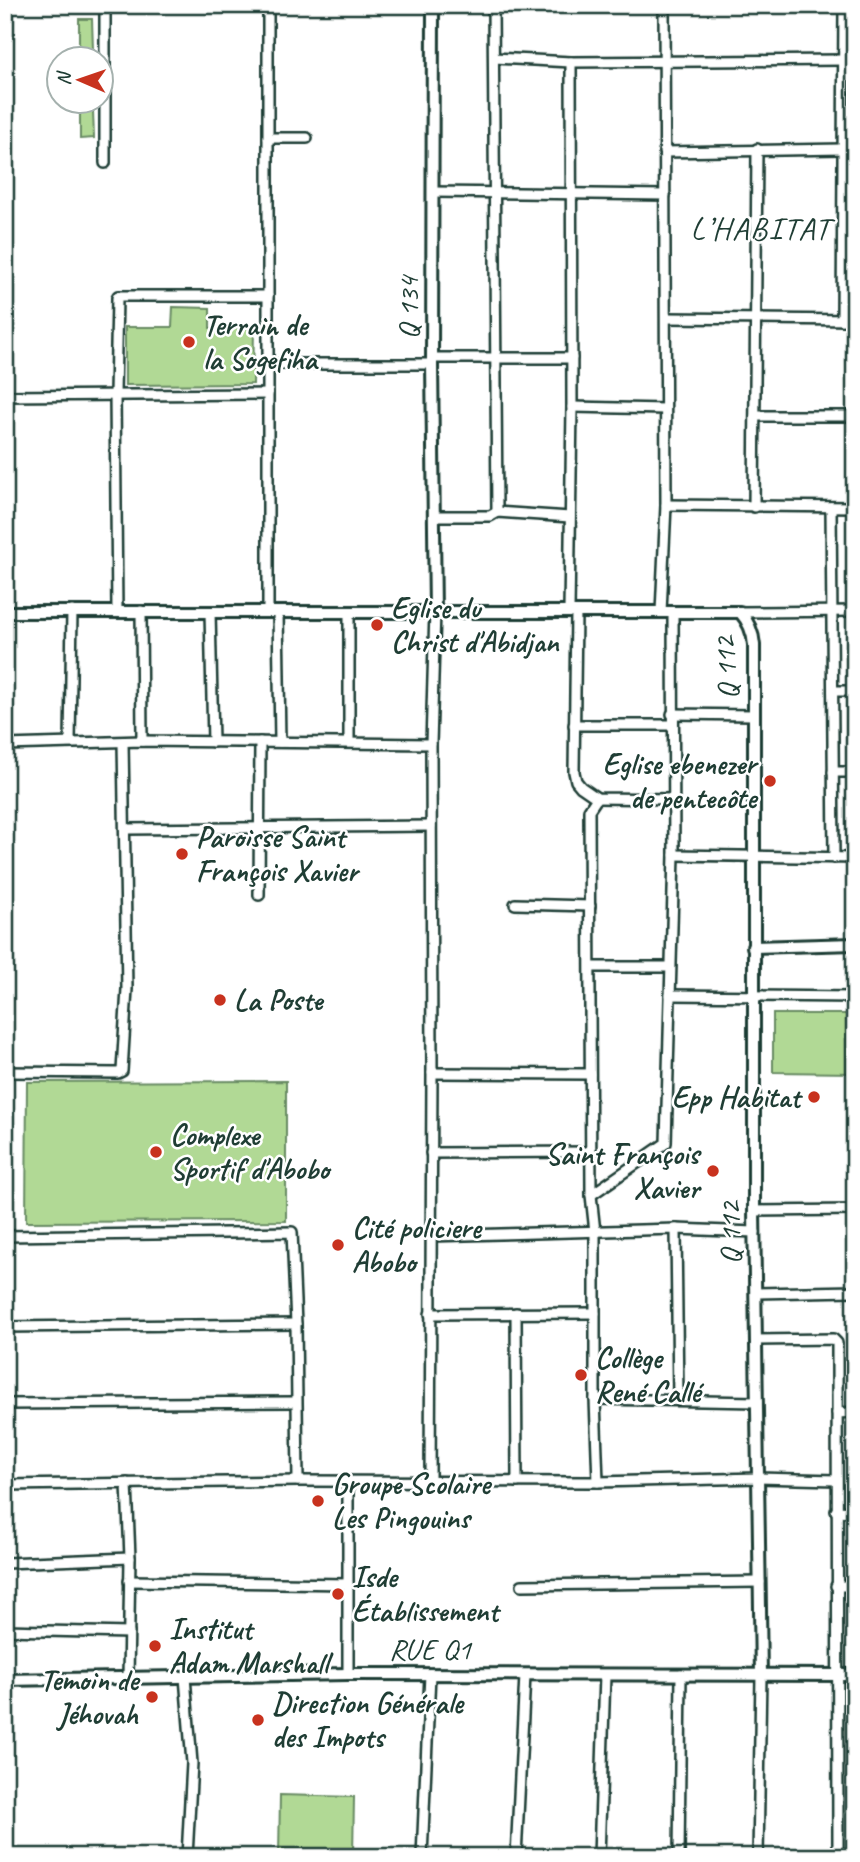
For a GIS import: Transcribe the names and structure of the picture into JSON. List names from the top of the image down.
{
  "streets": {
    "street": ["Q 134", "Q 112", "RUE Q1"]
  },
  "crossings": [
    ["Q 112", "RUE Q1"]
  ],
  "districts": ["L’HABITAT"],
  "places": [
    "Terrain de la Sogefiha",
    "Eglise du Christ d'Abidjan",
    "Eglise ebenezer de pentecôte",
    "Paroisse Saint François Xavier",
    "La Poste",
    "Epp Habitat",
    "Complexe Sportif d'Abobo",
    "Saint François Xavier",
    "Cité policiere Abobo",
    "Collège René Callé",
    "Groupe Scolaire Les Pingouins",
    "Isde Établissement",
    "Institut Adam Marshall",
    "Temoin de Jéhovah",
    "Direction Générale des Impots"
  ],
  "north": "left"
}
